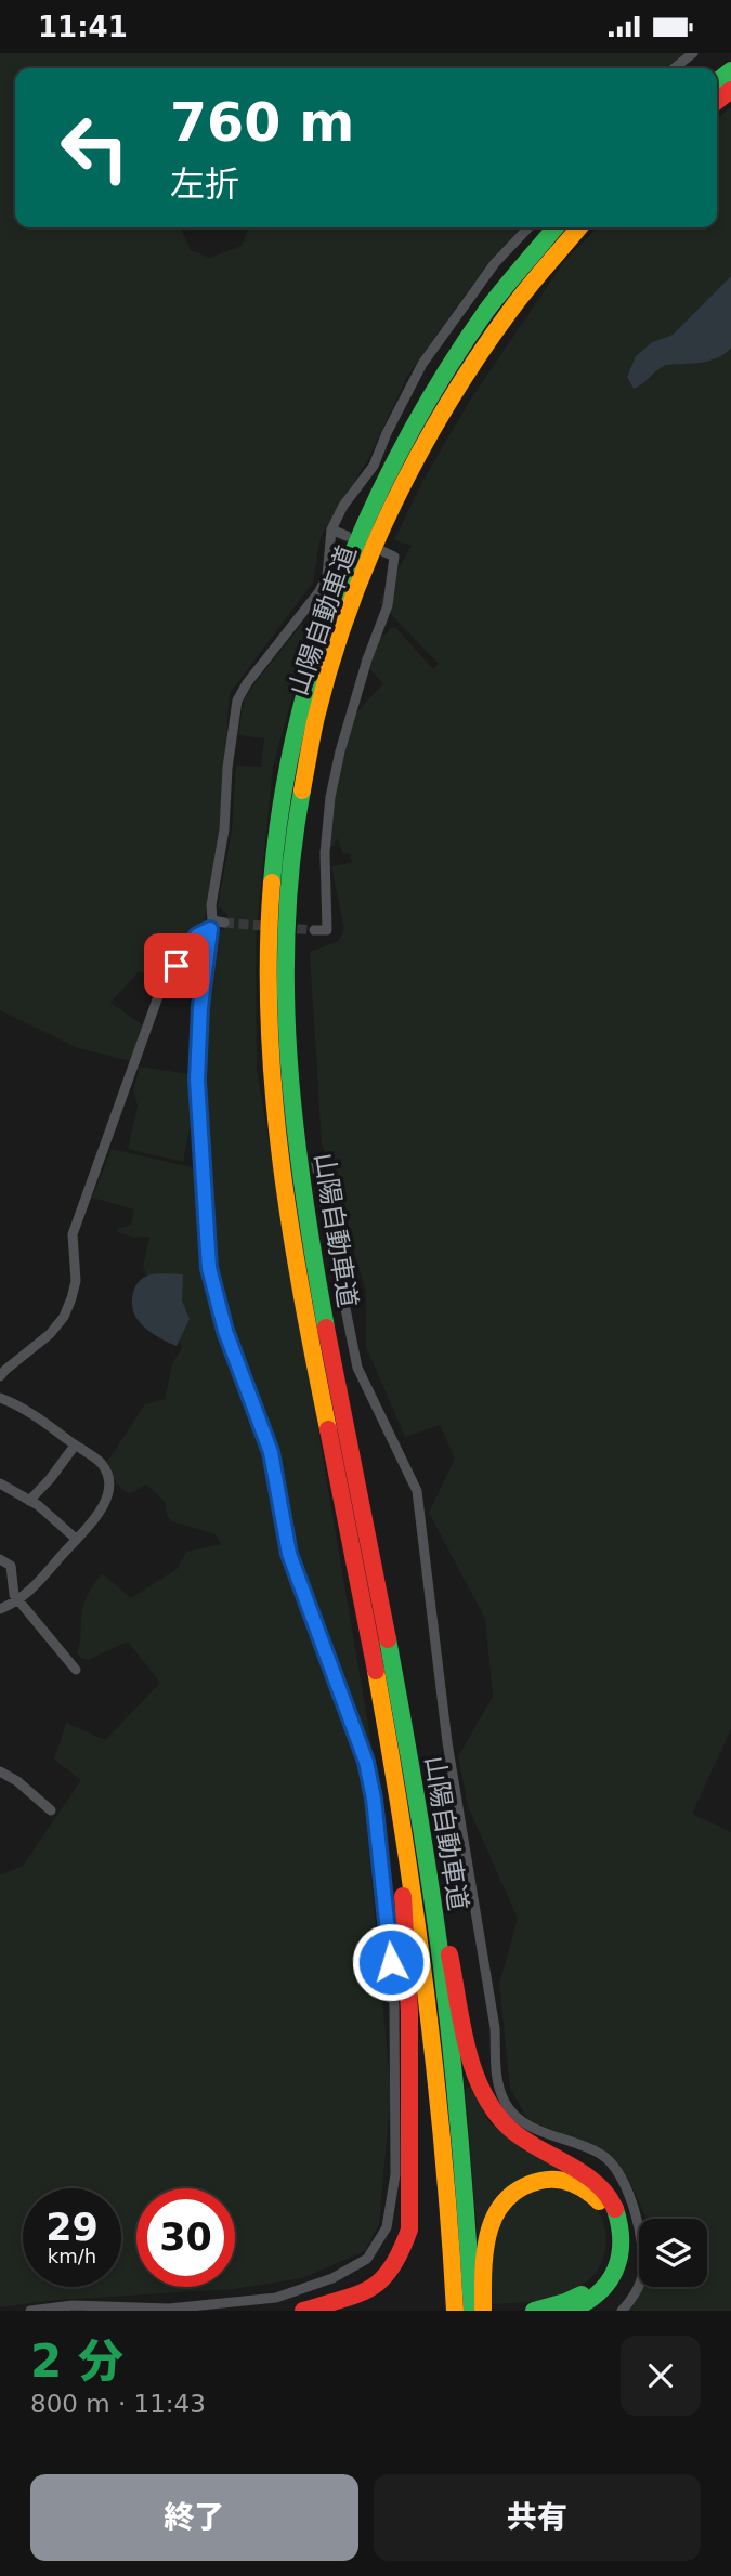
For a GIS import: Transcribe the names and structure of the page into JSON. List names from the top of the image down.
{
  "streets": {
    "highway": ["山陽自動車道"]
  },
  "page": {
    "status": "11:41",
    "turn": ["760 m", "左折"],
    "speed": "29 km/h",
    "limit": "30",
    "heading": ["2 分", "800 m · 11:43"],
    "buttons": ["終了", "共有"]
  }
}
